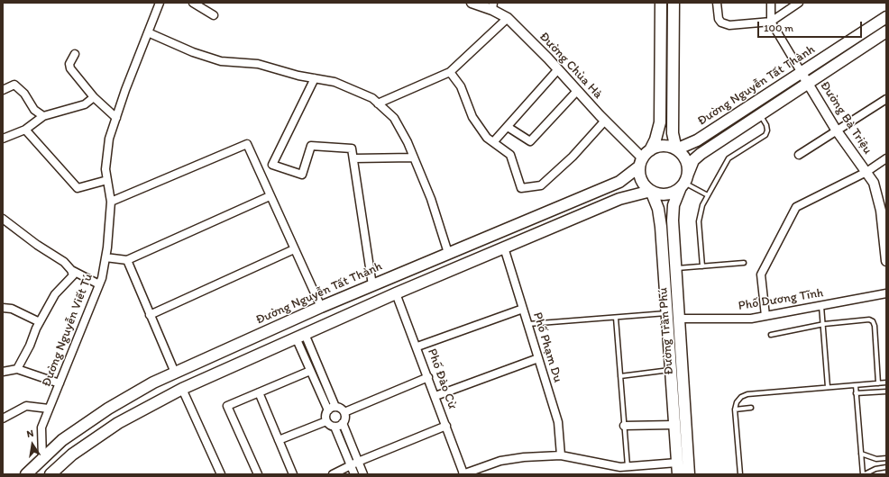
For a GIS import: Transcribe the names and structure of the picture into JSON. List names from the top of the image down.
{
  "streets": {
    "main road": ["Đường Nguyễn Tất Thành", "Đường Trần Phú"],
    "street": [
      "Đường Chùa Hà",
      "Đường Bà Triệu",
      "Phố Dương Tĩnh",
      "Đường Nguyễn Viết Tú",
      "Phố Phạm Du",
      "Phố Đào Cừ"
    ]
  },
  "crossings": [
    ["Đường Chùa Hà", "Đường Nguyễn Tất Thành"],
    ["Đường Chùa Hà", "Đường Trần Phú"],
    ["Đường Nguyễn Tất Thành", "Đường Bà Triệu"],
    ["Đường Nguyễn Tất Thành", "Đường Nguyễn Viết Tú"],
    ["Đường Nguyễn Tất Thành", "Đường Trần Phú"],
    ["Phố Dương Tĩnh", "Đường Trần Phú"]
  ],
  "scale_bar": "100 m",
  "north": "top"
}
